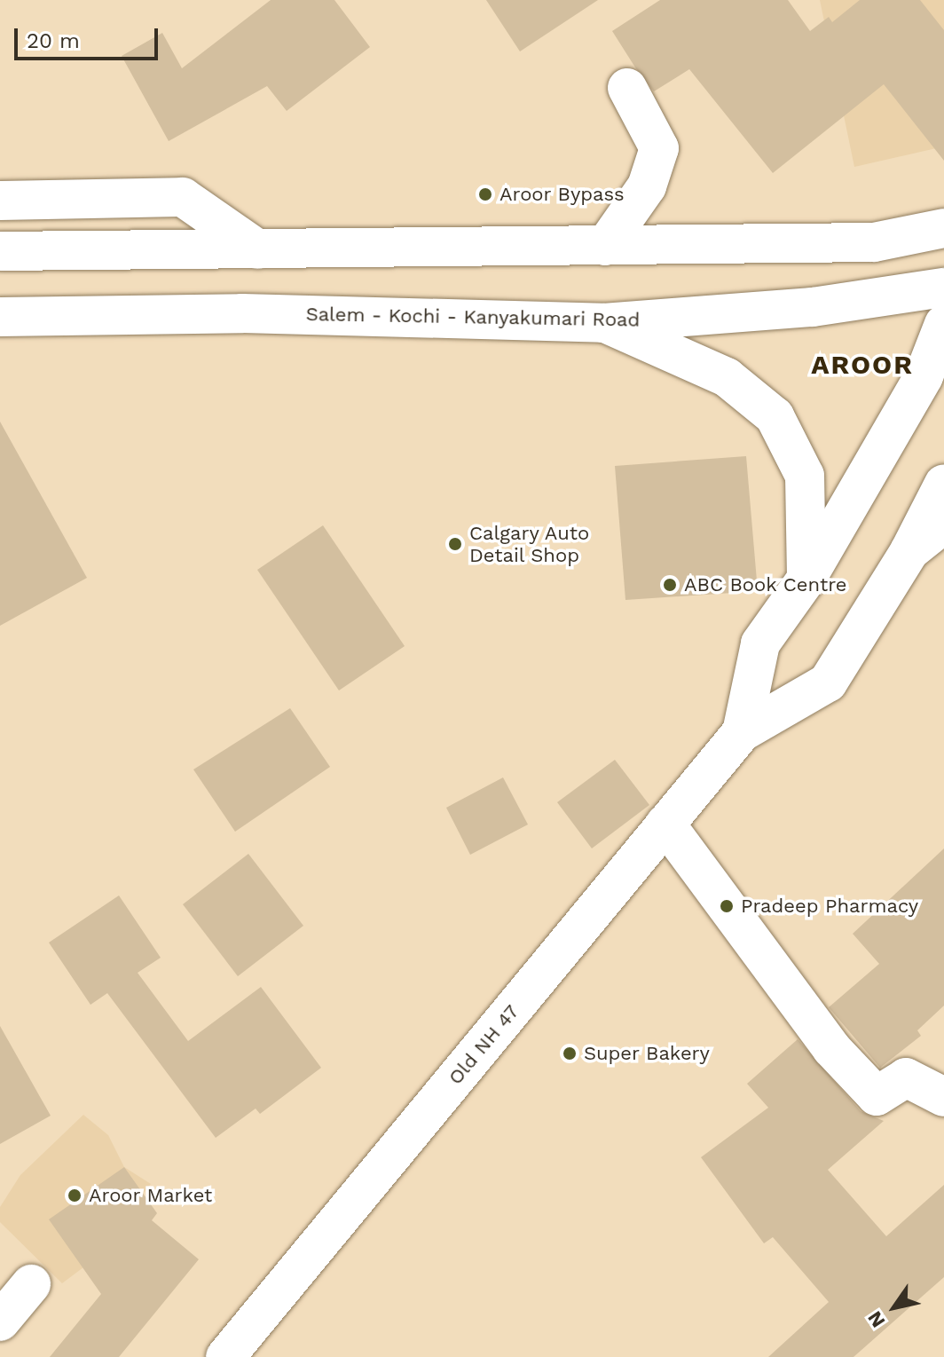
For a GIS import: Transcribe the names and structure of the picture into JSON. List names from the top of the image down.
{
  "streets": {
    "main road": ["Salem - Kochi - Kanyakumari Road", "Old NH 47"]
  },
  "districts": ["AROOR"],
  "places": [
    "Aroor Bypass",
    "Calgary Auto Detail Shop",
    "ABC Book Centre",
    "Pradeep Pharmacy",
    "Super Bakery",
    "Aroor Market"
  ],
  "scale_bar": "20 m",
  "north": "bottom left"
}
